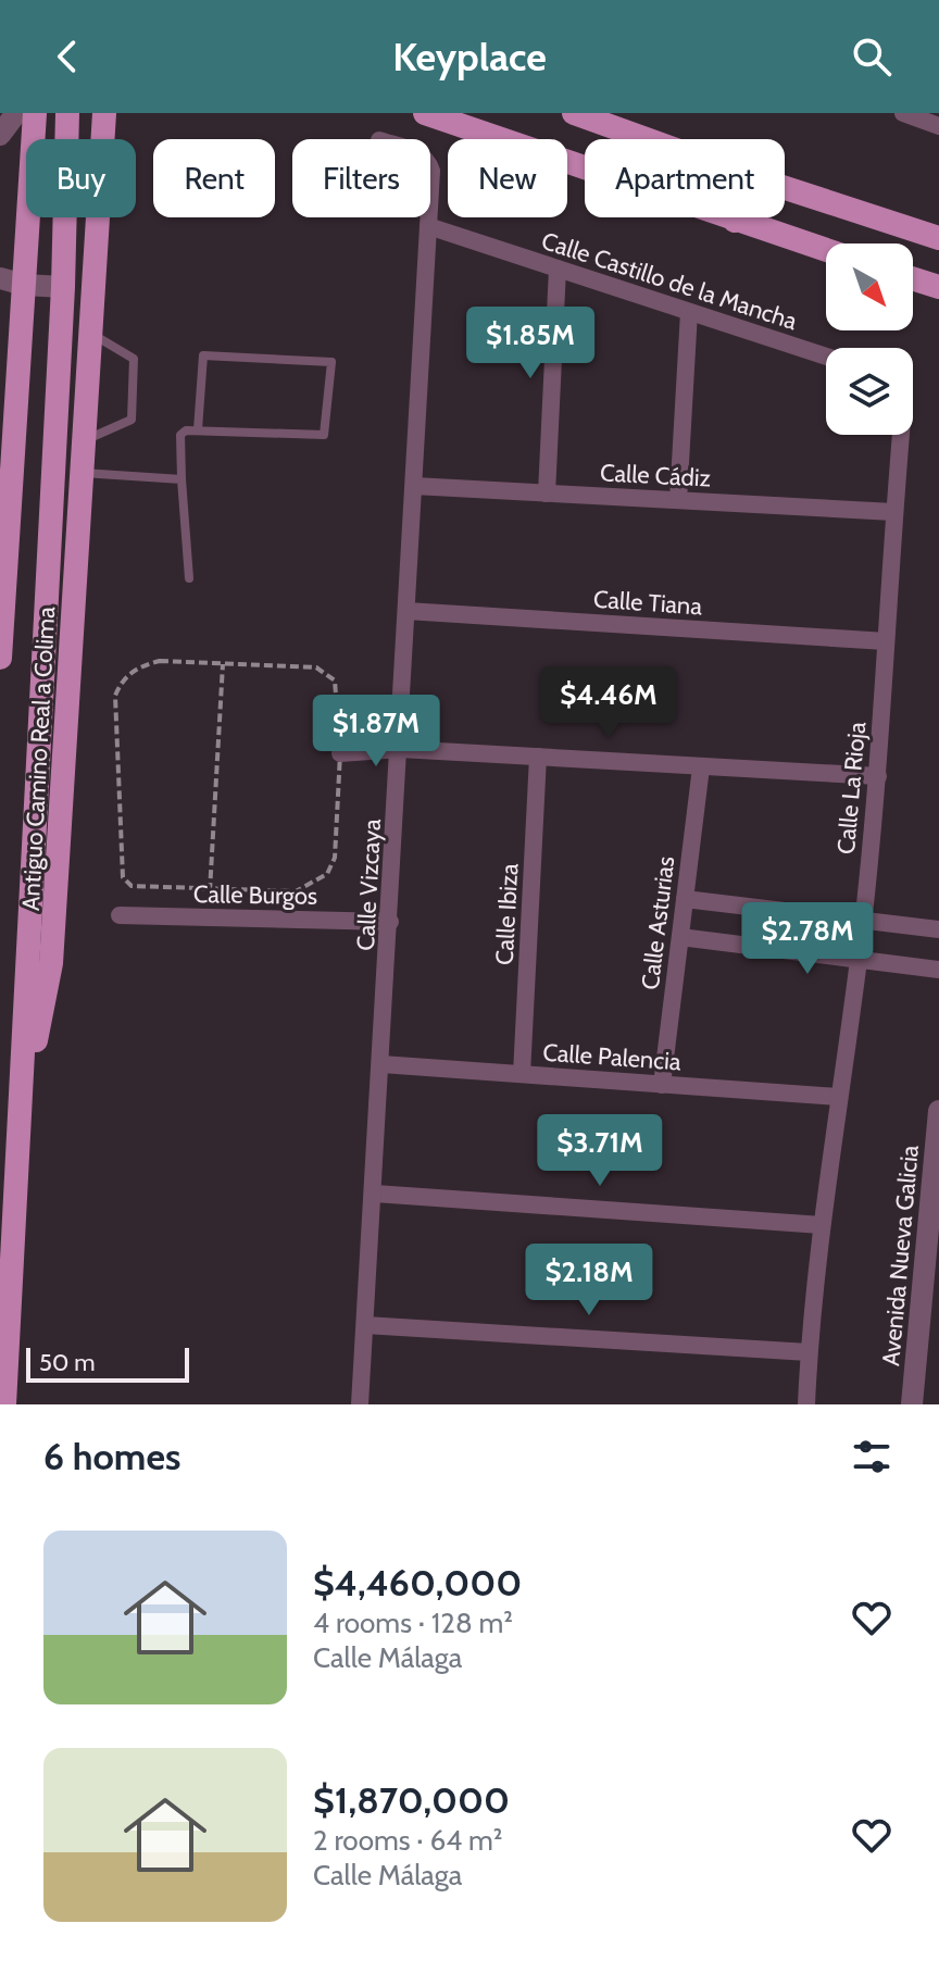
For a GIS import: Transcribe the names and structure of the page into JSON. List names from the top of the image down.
{
  "streets": {
    "main road": ["Antiguo Camino Real a Colima"],
    "street": [
      "Calle Castillo de la Mancha",
      "Calle Cádiz",
      "Calle Tiana",
      "Calle La Rioja",
      "Calle Vizcaya",
      "Calle Burgos",
      "Calle Ibiza",
      "Calle Asturias",
      "Calle Palencia",
      "Avenida Nueva Galicia"
    ]
  },
  "crossings": [
    ["Calle Castillo de la Mancha", "Calle Vizcaya"],
    ["Calle Cádiz", "Calle La Rioja"],
    ["Calle Cádiz", "Calle Vizcaya"],
    ["Calle Tiana", "Calle La Rioja"],
    ["Calle Tiana", "Calle Vizcaya"],
    ["Calle La Rioja", "Calle Palencia"],
    ["Calle Vizcaya", "Calle Burgos"],
    ["Calle Vizcaya", "Calle Palencia"],
    ["Calle Ibiza", "Calle Palencia"],
    ["Calle Asturias", "Calle Palencia"]
  ],
  "scale_bar": "50 m",
  "north": "bottom right",
  "page": {
    "header": "Keyplace",
    "chip": [
      "Buy",
      "Rent",
      "Filters",
      "New",
      "Apartment"
    ],
    "price": [
      "$1.85M",
      "$4.46M",
      "$1.87M",
      "$2.78M",
      "$3.71M",
      "$2.18M"
    ],
    "scale": "50 m",
    "heading": "6 homes",
    "list": [
      {
        "name": "$4,460,000",
        "note": "4 rooms · 128 m² · Calle Málaga"
      },
      {
        "name": "$1,870,000",
        "note": "2 rooms · 64 m² · Calle Málaga"
      }
    ]
  }
}
